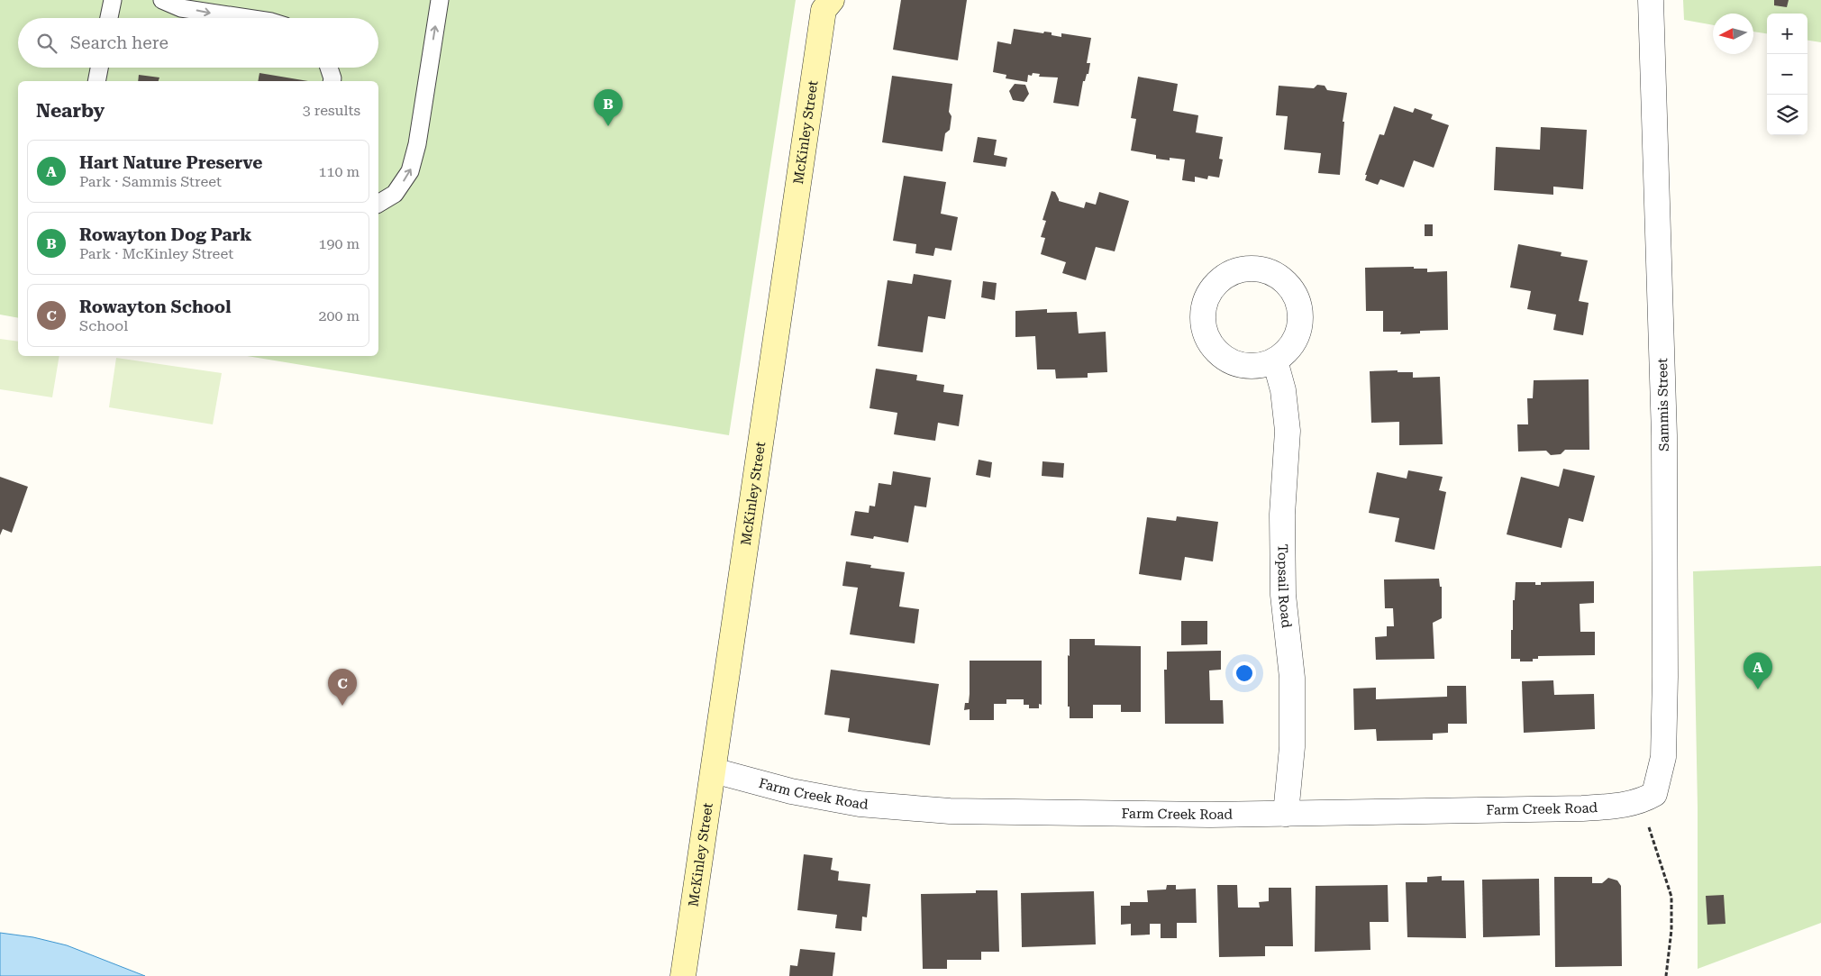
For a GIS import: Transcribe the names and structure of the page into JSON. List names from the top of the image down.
{
  "streets": {
    "main road": ["McKinley Street"],
    "street": ["Sammis Street", "Topsail Road", "Farm Creek Road"]
  },
  "crossings": [
    ["McKinley Street", "Farm Creek Road"],
    ["Sammis Street", "Farm Creek Road"],
    ["Topsail Road", "Farm Creek Road"]
  ],
  "north": "left",
  "page": {
    "map_buttons": ["+", "−"],
    "search": "Search here",
    "heading": ["Nearby", "3 results"],
    "pins": ["B", "A", "C"],
    "list": [
      {
        "mark": "A",
        "name": "Hart Nature Preserve",
        "note": "Park · Sammis Street",
        "value": "110 m"
      },
      {
        "mark": "B",
        "name": "Rowayton Dog Park",
        "note": "Park · McKinley Street",
        "value": "190 m"
      },
      {
        "mark": "C",
        "name": "Rowayton School",
        "note": "School",
        "value": "200 m"
      }
    ]
  }
}
